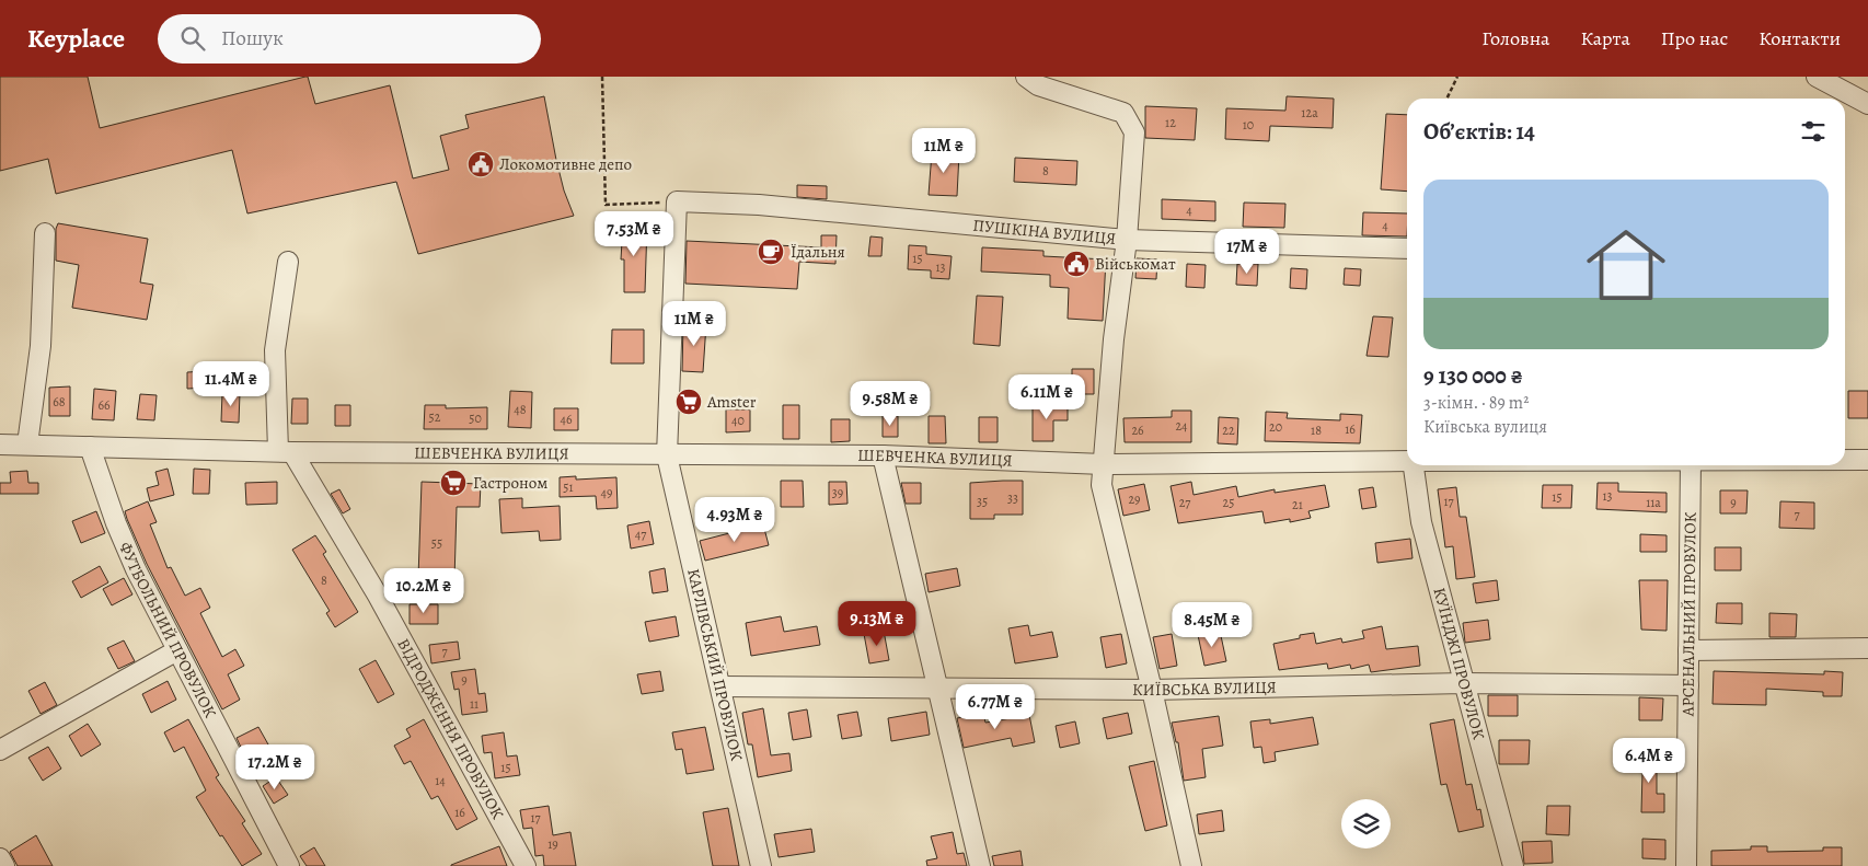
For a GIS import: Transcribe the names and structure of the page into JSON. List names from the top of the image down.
{
  "streets": {
    "street": [
      "ПУШКІНА ВУЛИЦЯ",
      "ШЕВЧЕНКА ВУЛИЦЯ",
      "АРСЕНАЛЬНИЙ ПРОВУЛОК",
      "ФУТБОЛЬНИЙ ПРОВУЛОК",
      "КУЇНДЖІ ПРОВУЛОК",
      "КАРЛІВСЬКИЙ ПРОВУЛОК",
      "КИЇВСЬКА ВУЛИЦЯ",
      "ВІДРОДЖЕННЯ ПРОВУЛОК"
    ]
  },
  "crossings": [
    ["ПУШКІНА ВУЛИЦЯ", "КАРЛІВСЬКИЙ ПРОВУЛОК"],
    ["ШЕВЧЕНКА ВУЛИЦЯ", "ФУТБОЛЬНИЙ ПРОВУЛОК"],
    ["ШЕВЧЕНКА ВУЛИЦЯ", "КАРЛІВСЬКИЙ ПРОВУЛОК"],
    ["ШЕВЧЕНКА ВУЛИЦЯ", "ВІДРОДЖЕННЯ ПРОВУЛОК"],
    ["АРСЕНАЛЬНИЙ ПРОВУЛОК", "КИЇВСЬКА ВУЛИЦЯ"],
    ["КУЇНДЖІ ПРОВУЛОК", "КИЇВСЬКА ВУЛИЦЯ"],
    ["КАРЛІВСЬКИЙ ПРОВУЛОК", "КИЇВСЬКА ВУЛИЦЯ"]
  ],
  "places": {
    "public building": ["Локомотивне депо", "Військомат"],
    "cafe": ["Їдальня"],
    "supermarket": ["Amster", "Гастроном"]
  },
  "house_numbers": [
    "12а",
    "12",
    "10",
    "8",
    "4",
    "4",
    "15",
    "13",
    "68",
    "66",
    "48",
    "52",
    "50",
    "46",
    "40",
    "24",
    "20",
    "16",
    "26",
    "22",
    "18",
    "51",
    "49",
    "39",
    "13",
    "15",
    "33",
    "29",
    "35",
    "17",
    "27",
    "25",
    "11а",
    "9",
    "21",
    "7",
    "47",
    "55",
    "8",
    "7",
    "9",
    "11",
    "15",
    "14",
    "16",
    "17",
    "19"
  ],
  "page": {
    "header": "Keyplace",
    "search": "Пошук",
    "nav": [
      "Головна",
      "Карта",
      "Про нас",
      "Контакти"
    ],
    "heading": "Об’єктів: 14",
    "price": [
      "11M ₴",
      "7.53M ₴",
      "17M ₴",
      "11M ₴",
      "11.4M ₴",
      "6.11M ₴",
      "9.58M ₴",
      "4.93M ₴",
      "10.2M ₴",
      "9.13M ₴",
      "8.45M ₴",
      "6.77M ₴",
      "6.4M ₴",
      "17.2M ₴"
    ],
    "list": [
      {
        "name": "9 130 000 ₴",
        "note": "3-кімн. · 89 m² · Київська вулиця"
      }
    ]
  }
}
